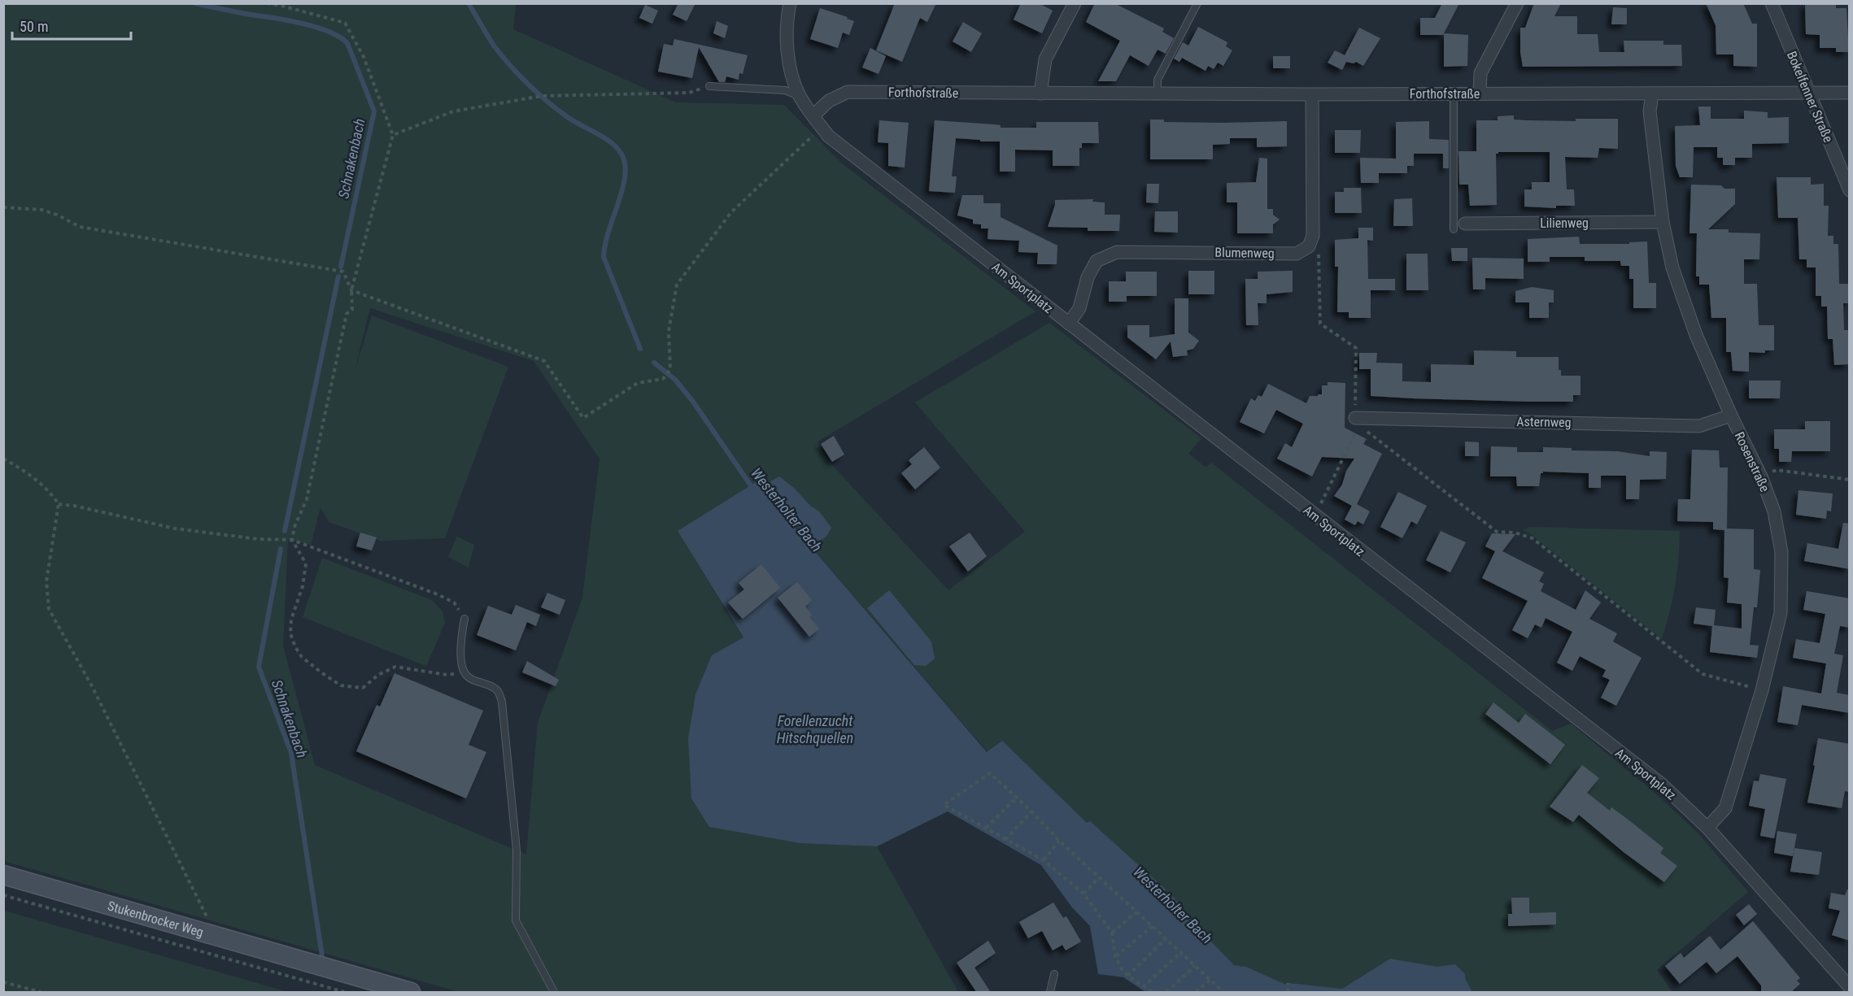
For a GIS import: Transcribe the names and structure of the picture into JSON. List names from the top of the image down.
{
  "streets": {
    "street": [
      "Forthofstraße",
      "Bokelfenner Straße",
      "Lilienweg",
      "Blumenweg",
      "Am Sportplatz",
      "Asternweg",
      "Rosenstraße",
      "Stukenbrocker Weg"
    ]
  },
  "crossings": [
    ["Forthofstraße", "Bokelfenner Straße"],
    ["Forthofstraße", "Am Sportplatz"],
    ["Forthofstraße", "Rosenstraße"],
    ["Lilienweg", "Rosenstraße"],
    ["Blumenweg", "Am Sportplatz"],
    ["Am Sportplatz", "Rosenstraße"],
    ["Asternweg", "Rosenstraße"]
  ],
  "water": ["Schnakenbach", "Westerholter Bach", "Forellenzucht Hitschquellen"],
  "scale_bar": "50 m"
}
